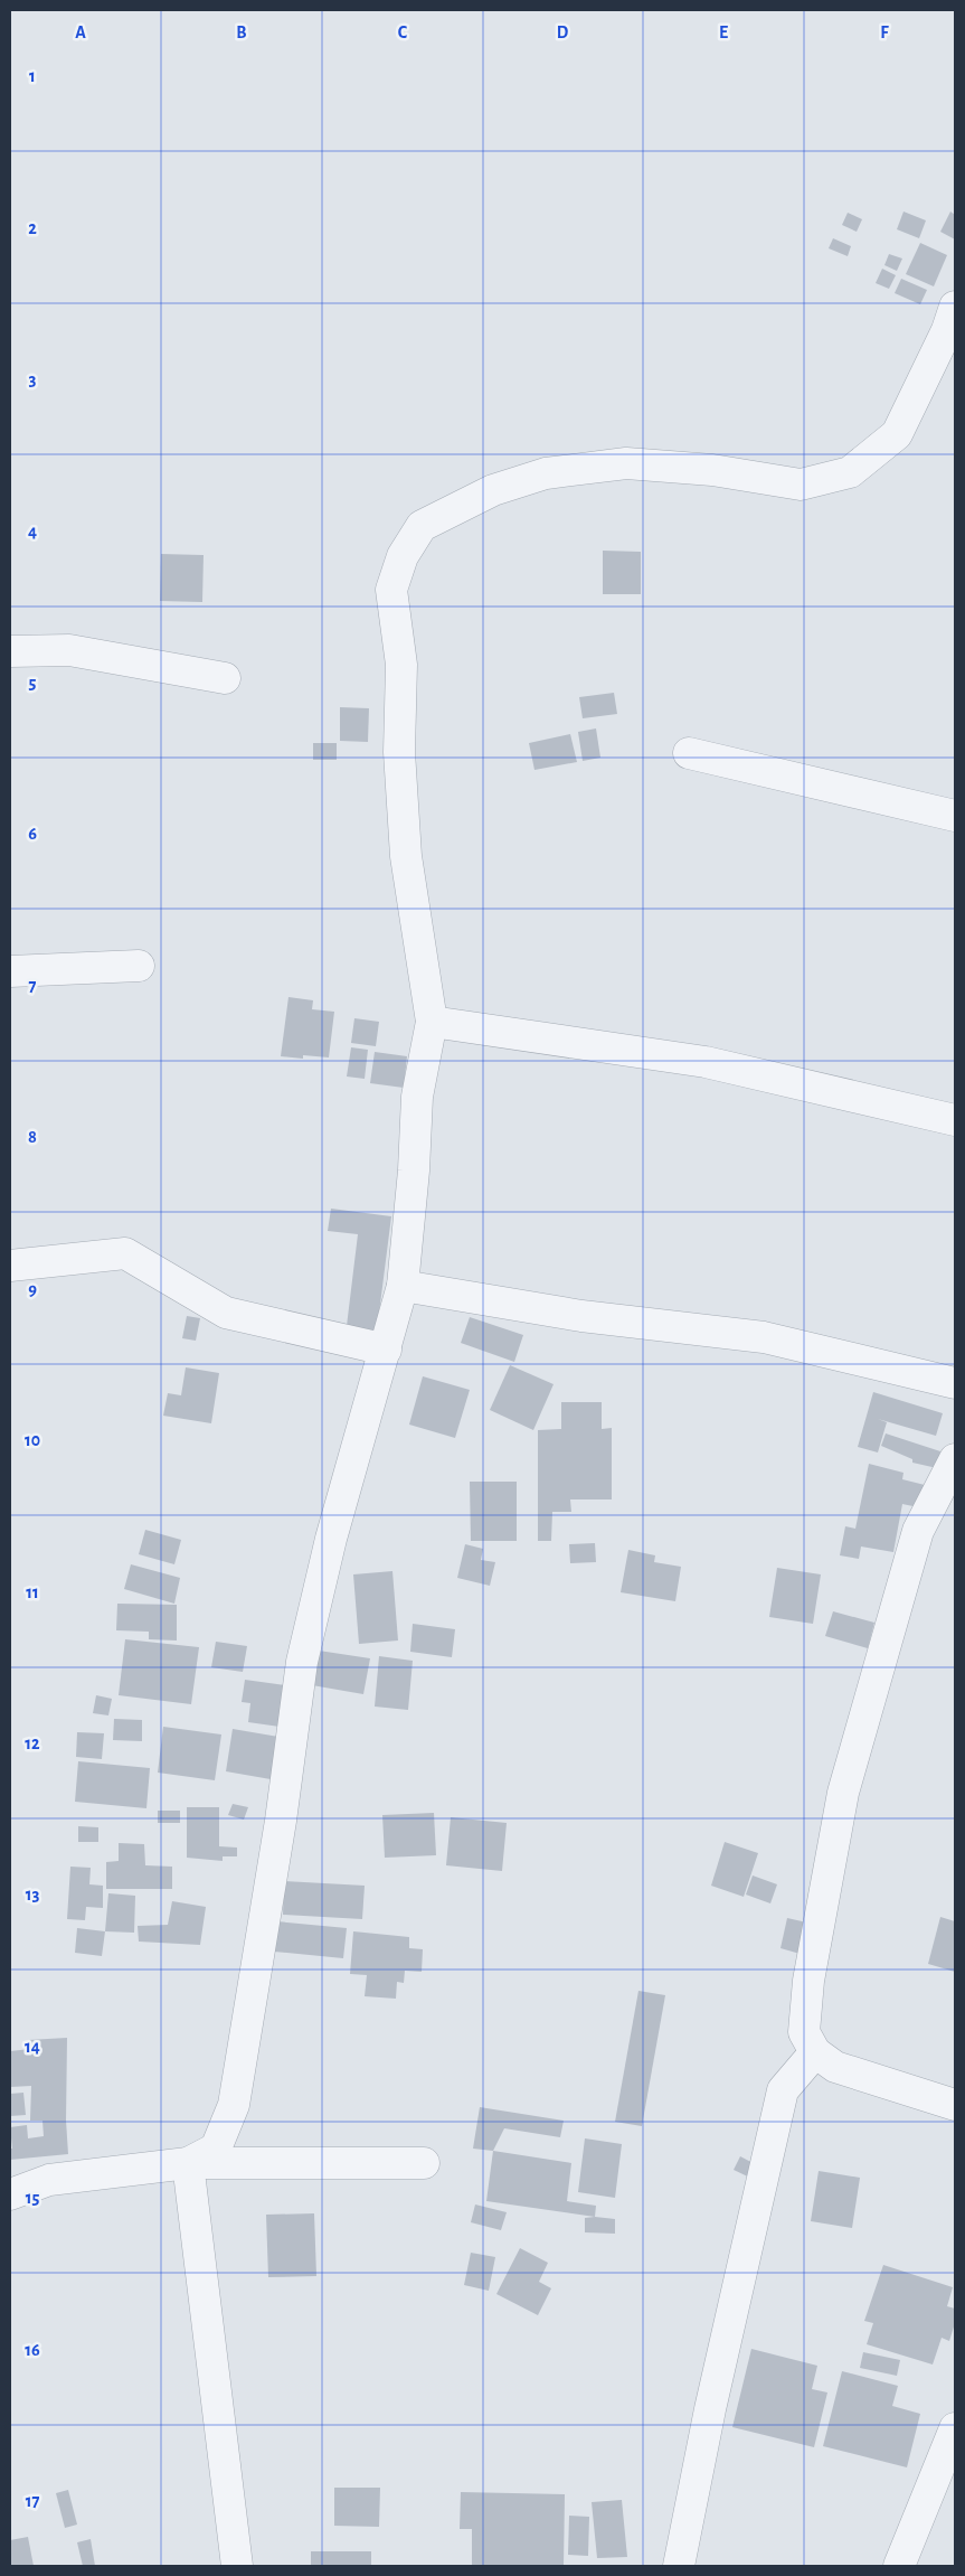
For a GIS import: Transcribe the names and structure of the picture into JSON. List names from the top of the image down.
{
  "grid": {
    "columns": [
      "A",
      "B",
      "C",
      "D",
      "E",
      "F"
    ],
    "rows": [
      "1",
      "2",
      "3",
      "4",
      "5",
      "6",
      "7",
      "8",
      "9",
      "10",
      "11",
      "12",
      "13",
      "14",
      "15",
      "16",
      "17"
    ]
  }
}
